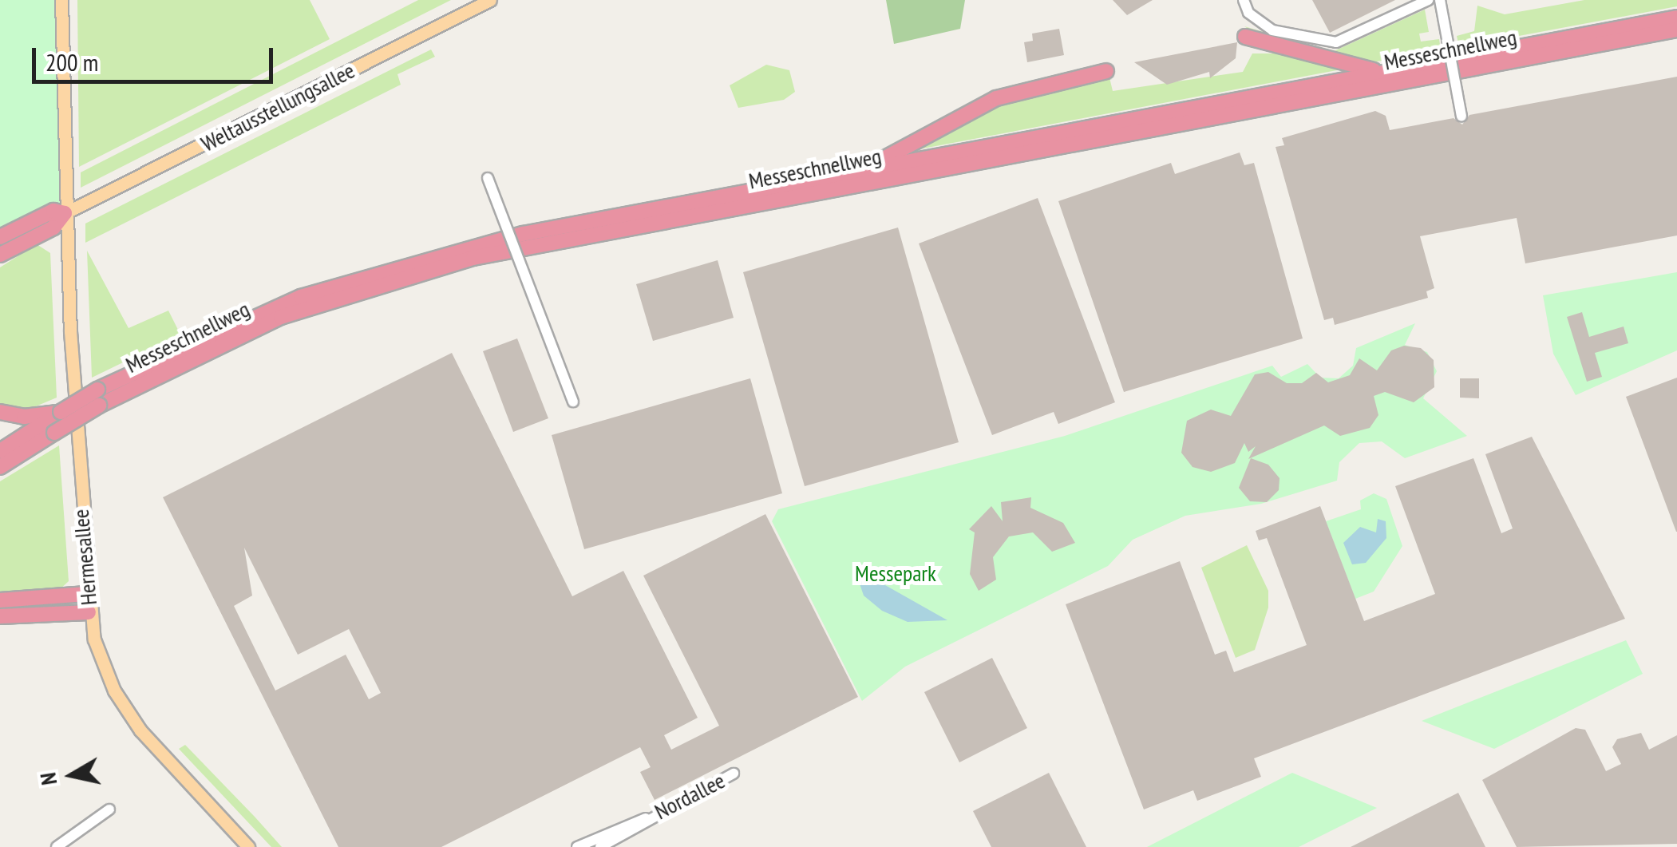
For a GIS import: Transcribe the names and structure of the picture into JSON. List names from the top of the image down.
{
  "streets": {
    "highway": ["Messeschnellweg"],
    "main road": ["Weltausstellungsallee", "Hermesallee"],
    "street": ["Nordallee"]
  },
  "crossings": [
    ["Weltausstellungsallee", "Hermesallee"]
  ],
  "parks": ["Messepark"],
  "scale_bar": "200 m",
  "north": "left"
}
